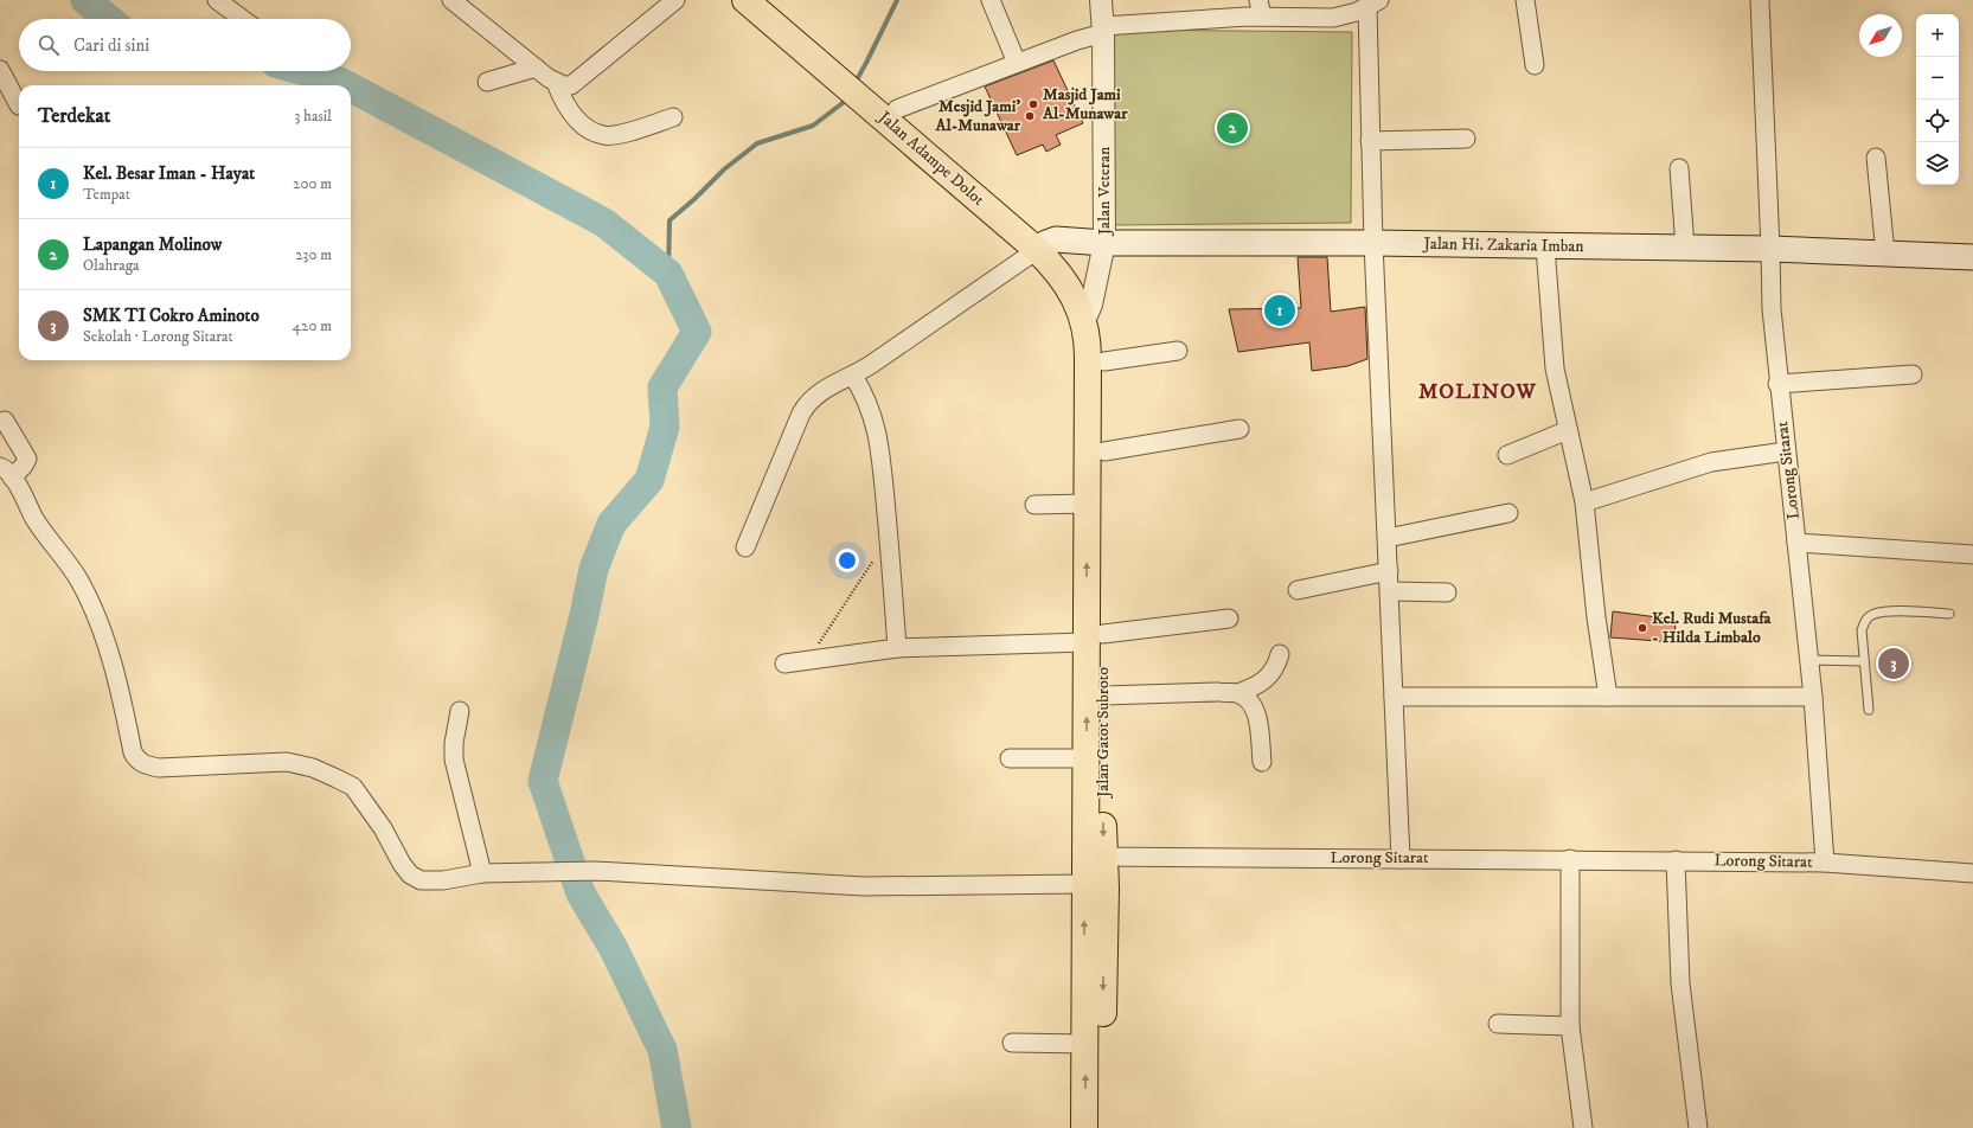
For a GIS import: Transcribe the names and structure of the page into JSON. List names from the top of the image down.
{
  "streets": {
    "highway": ["Jalan Adampe Dolot", "Jalan Gatot Subroto"],
    "main road": ["Jalan Hi. Zakaria Imban"],
    "street": ["Jalan Veteran", "Lorong Sitarat"]
  },
  "crossings": [
    ["Jalan Adampe Dolot", "Jalan Veteran"],
    ["Jalan Adampe Dolot", "Jalan Hi. Zakaria Imban"],
    ["Jalan Adampe Dolot", "Jalan Gatot Subroto"],
    ["Jalan Veteran", "Jalan Hi. Zakaria Imban"],
    ["Jalan Veteran", "Jalan Gatot Subroto"],
    ["Jalan Hi. Zakaria Imban", "Lorong Sitarat"],
    ["Lorong Sitarat", "Jalan Gatot Subroto"]
  ],
  "districts": ["MOLINOW"],
  "places": ["Masjid Jami Al-Munawar", "Mesjid Jami' Al-Munawar", "Kel. Rudi Mustafa - Hilda Limbalo"],
  "north": "bottom left",
  "page": {
    "map_buttons": ["+", "−"],
    "search": "Cari di sini",
    "heading": ["Terdekat", "3 hasil"],
    "pins": ["2", "1", "3"],
    "list": [
      {
        "mark": "1",
        "name": "Kel. Besar Iman - Hayat",
        "note": "Tempat",
        "value": "200 m"
      },
      {
        "mark": "2",
        "name": "Lapangan Molinow",
        "note": "Olahraga",
        "value": "230 m"
      },
      {
        "mark": "3",
        "name": "SMK TI Cokro Aminoto",
        "note": "Sekolah · Lorong Sitarat",
        "value": "420 m"
      }
    ]
  }
}
